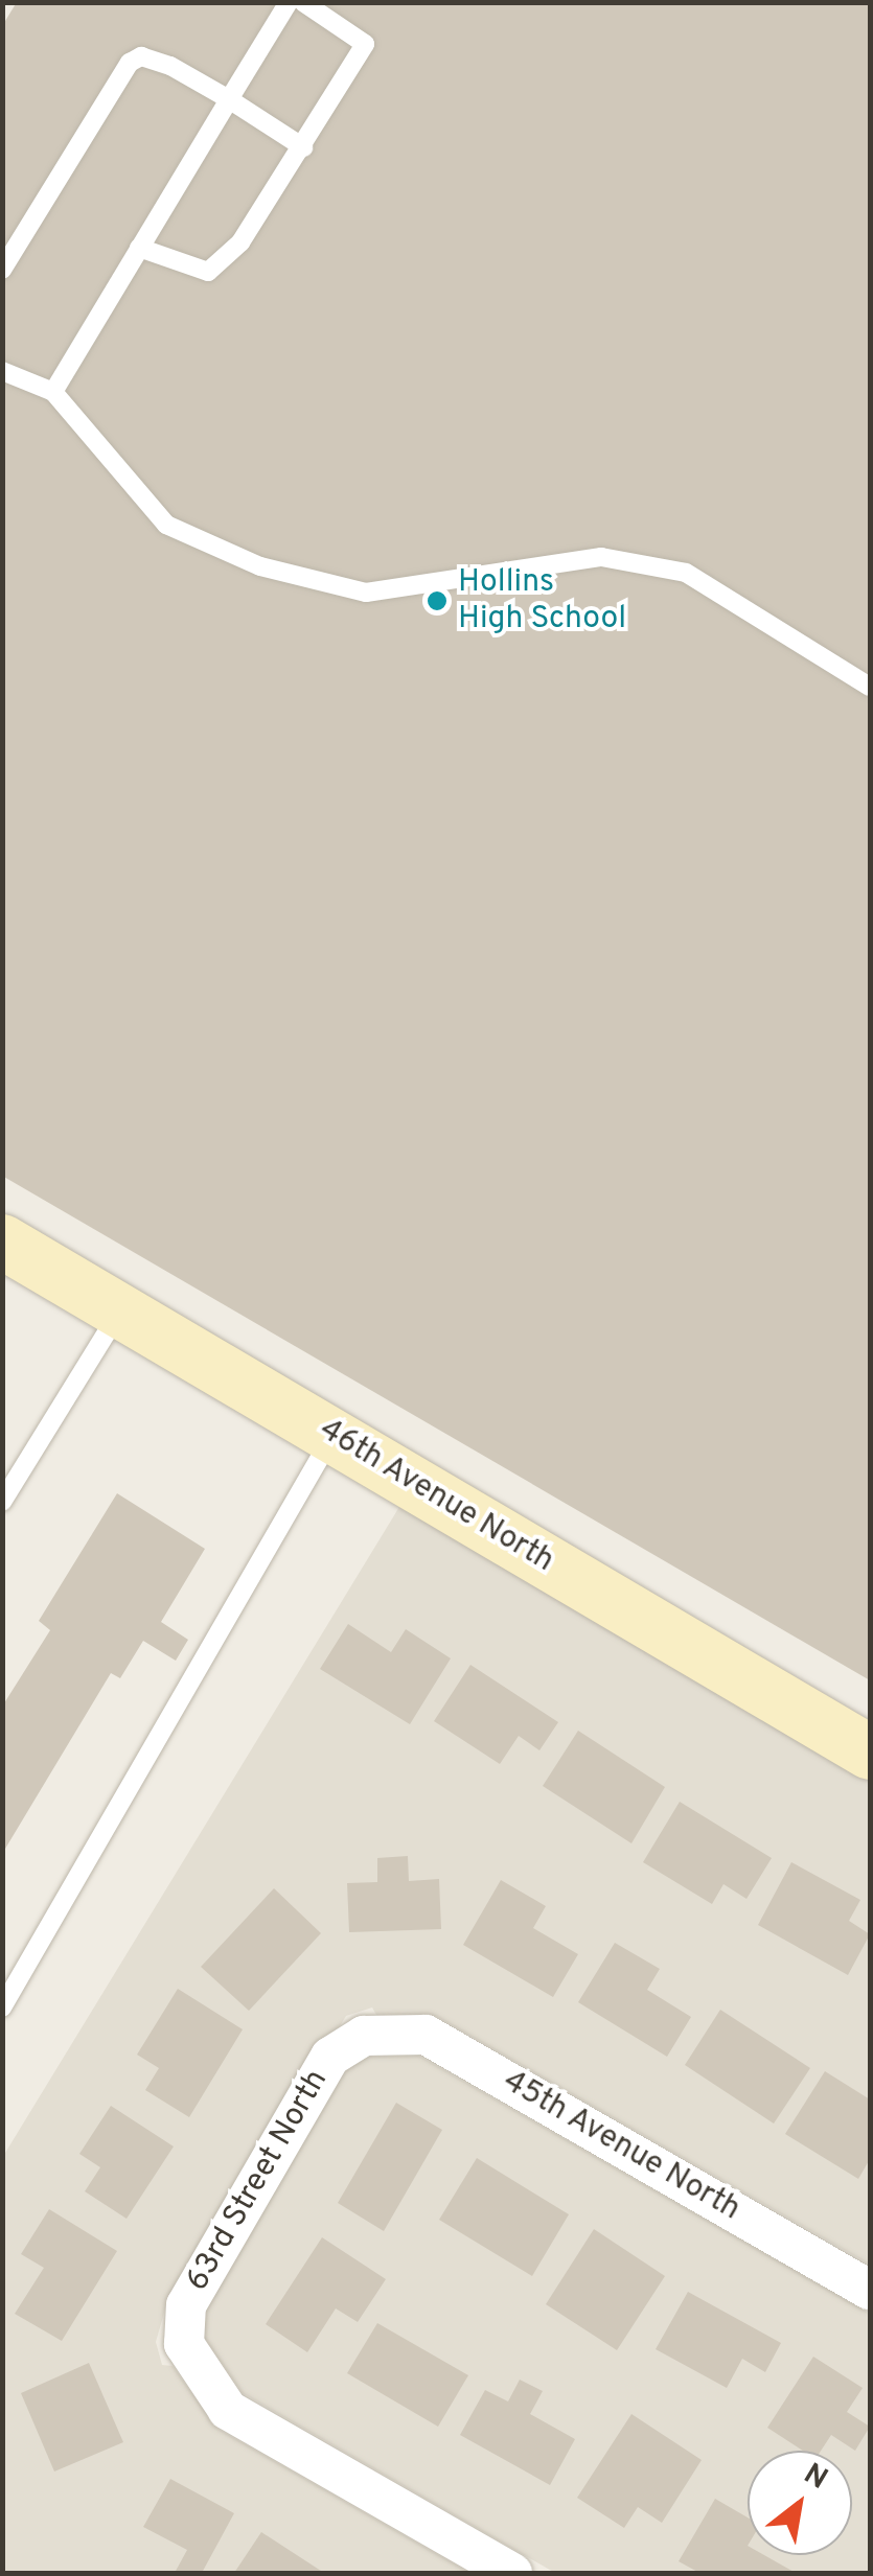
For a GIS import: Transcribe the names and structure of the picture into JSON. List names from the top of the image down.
{
  "streets": {
    "street": ["46th Avenue North", "45th Avenue North", "63rd Street North"]
  },
  "crossings": [
    ["45th Avenue North", "63rd Street North"]
  ],
  "places": ["Hollins High School"],
  "north": "top right"
}
